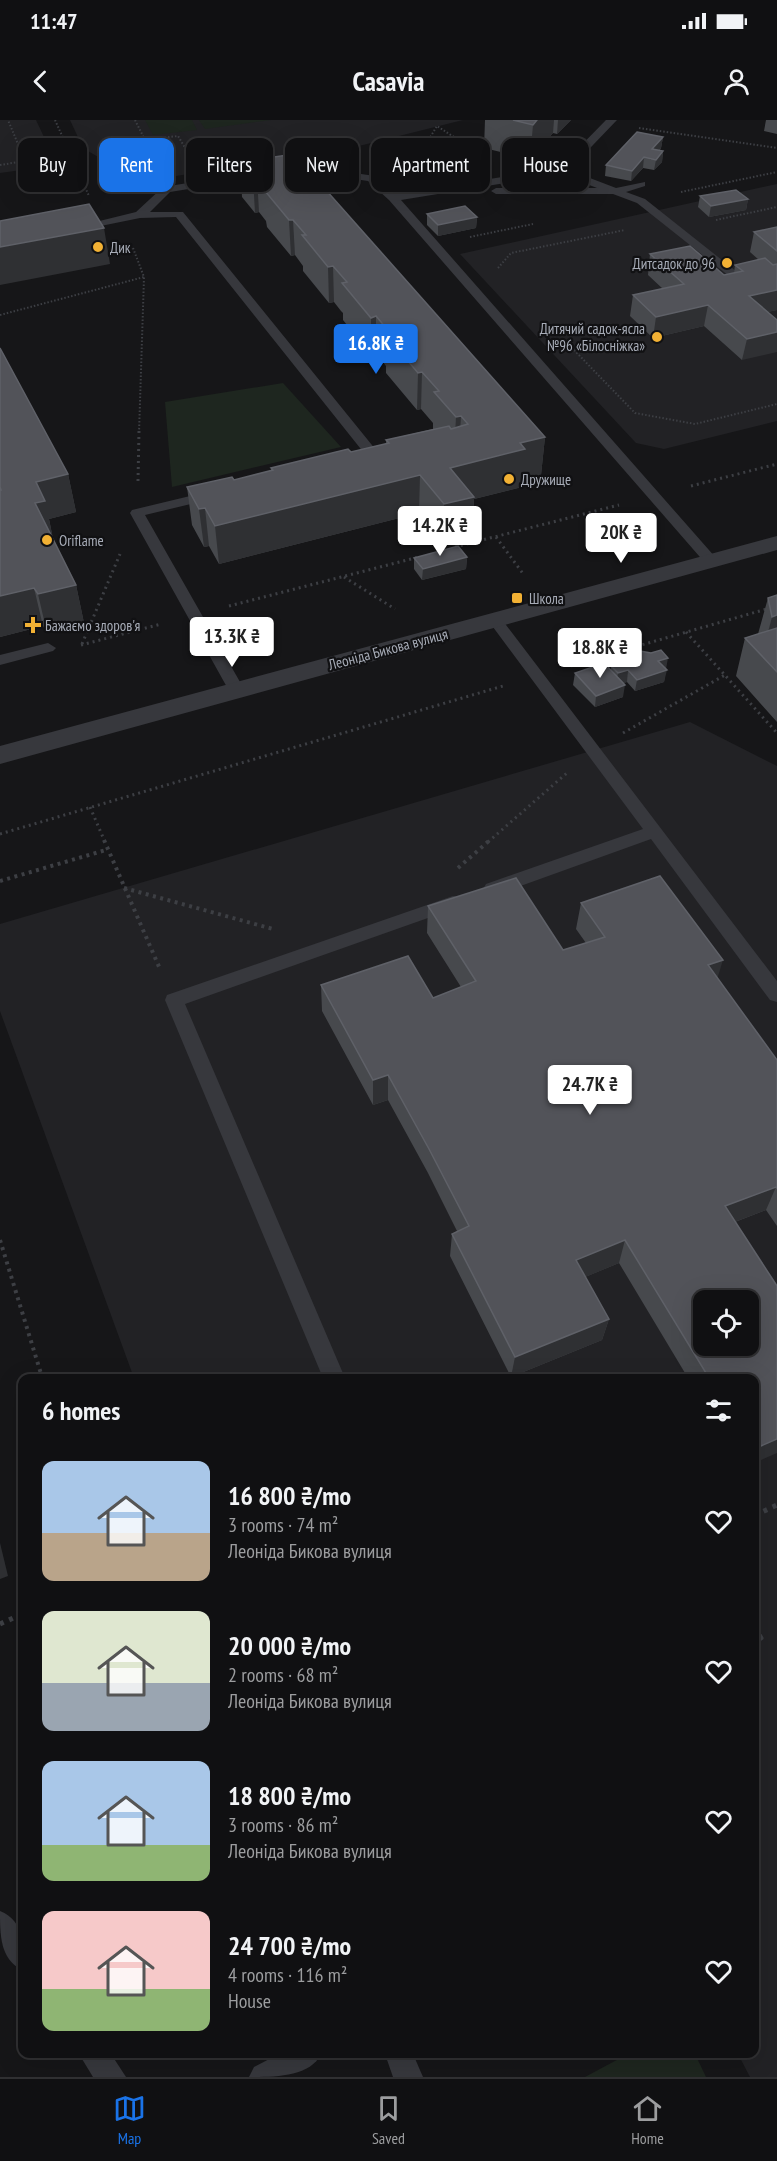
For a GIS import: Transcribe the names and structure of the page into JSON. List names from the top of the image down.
{
  "streets": {
    "street": ["Леоніда Бикова вулиця"]
  },
  "places": {
    "other": [
      "Дик",
      "Дитсадок до 96",
      "Дитячий садок-ясла №96 «Білосніжка»",
      "Дружище",
      "Oriflame"
    ],
    "transit": ["Школа"],
    "health": ["Бажаємо здоров'я"]
  },
  "page": {
    "status": "11:47",
    "header": "Casavia",
    "chip": [
      "Buy",
      "Rent",
      "Filters",
      "New",
      "Apartment",
      "House"
    ],
    "price": [
      "16.8K ₴",
      "14.2K ₴",
      "20K ₴",
      "13.3K ₴",
      "18.8K ₴",
      "24.7K ₴"
    ],
    "heading": "6 homes",
    "list": [
      {
        "name": "16 800 ₴/mo",
        "note": "3 rooms · 74 m² · Леоніда Бикова вулиця"
      },
      {
        "name": "20 000 ₴/mo",
        "note": "2 rooms · 68 m² · Леоніда Бикова вулиця"
      },
      {
        "name": "18 800 ₴/mo",
        "note": "3 rooms · 86 m² · Леоніда Бикова вулиця"
      },
      {
        "name": "24 700 ₴/mo",
        "note": "4 rooms · 116 m² · House"
      }
    ],
    "tabs": ["Map", "Saved", "Home"]
  }
}
